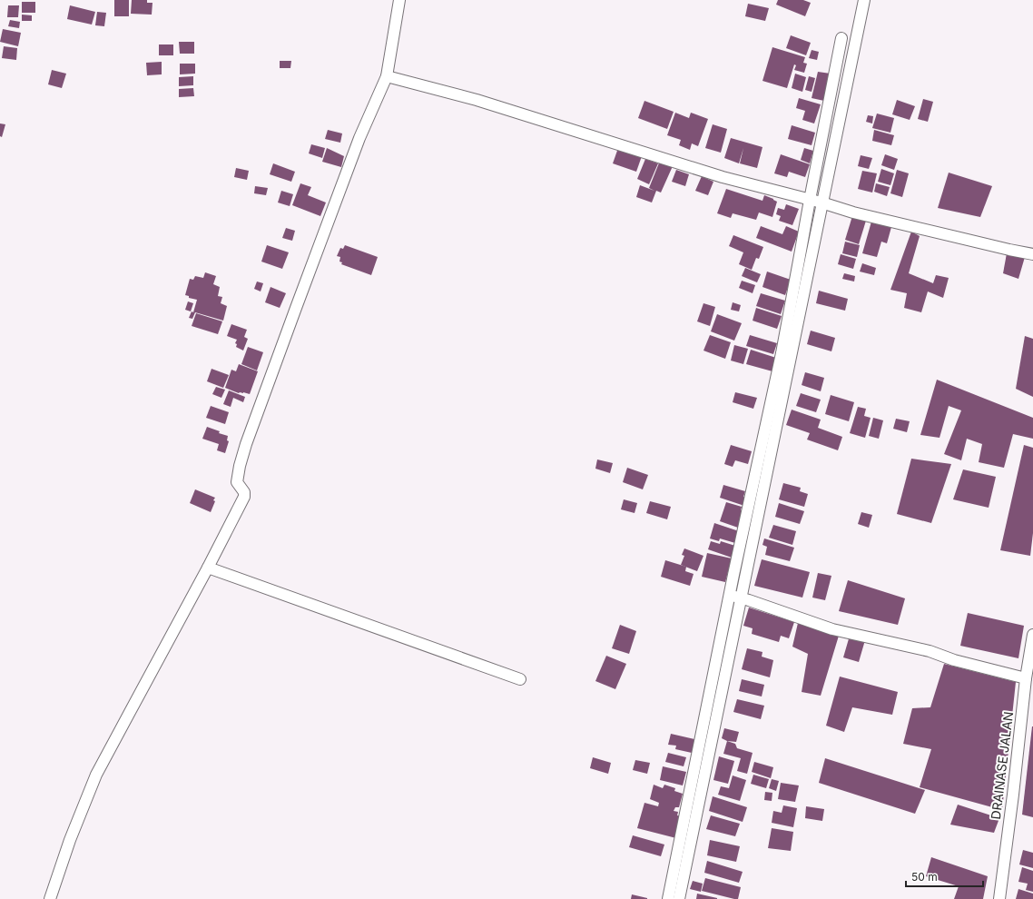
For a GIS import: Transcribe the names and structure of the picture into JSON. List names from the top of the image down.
{
  "streets": {
    "street": ["DRAINASE JALAN"]
  },
  "scale_bar": "50 m"
}
